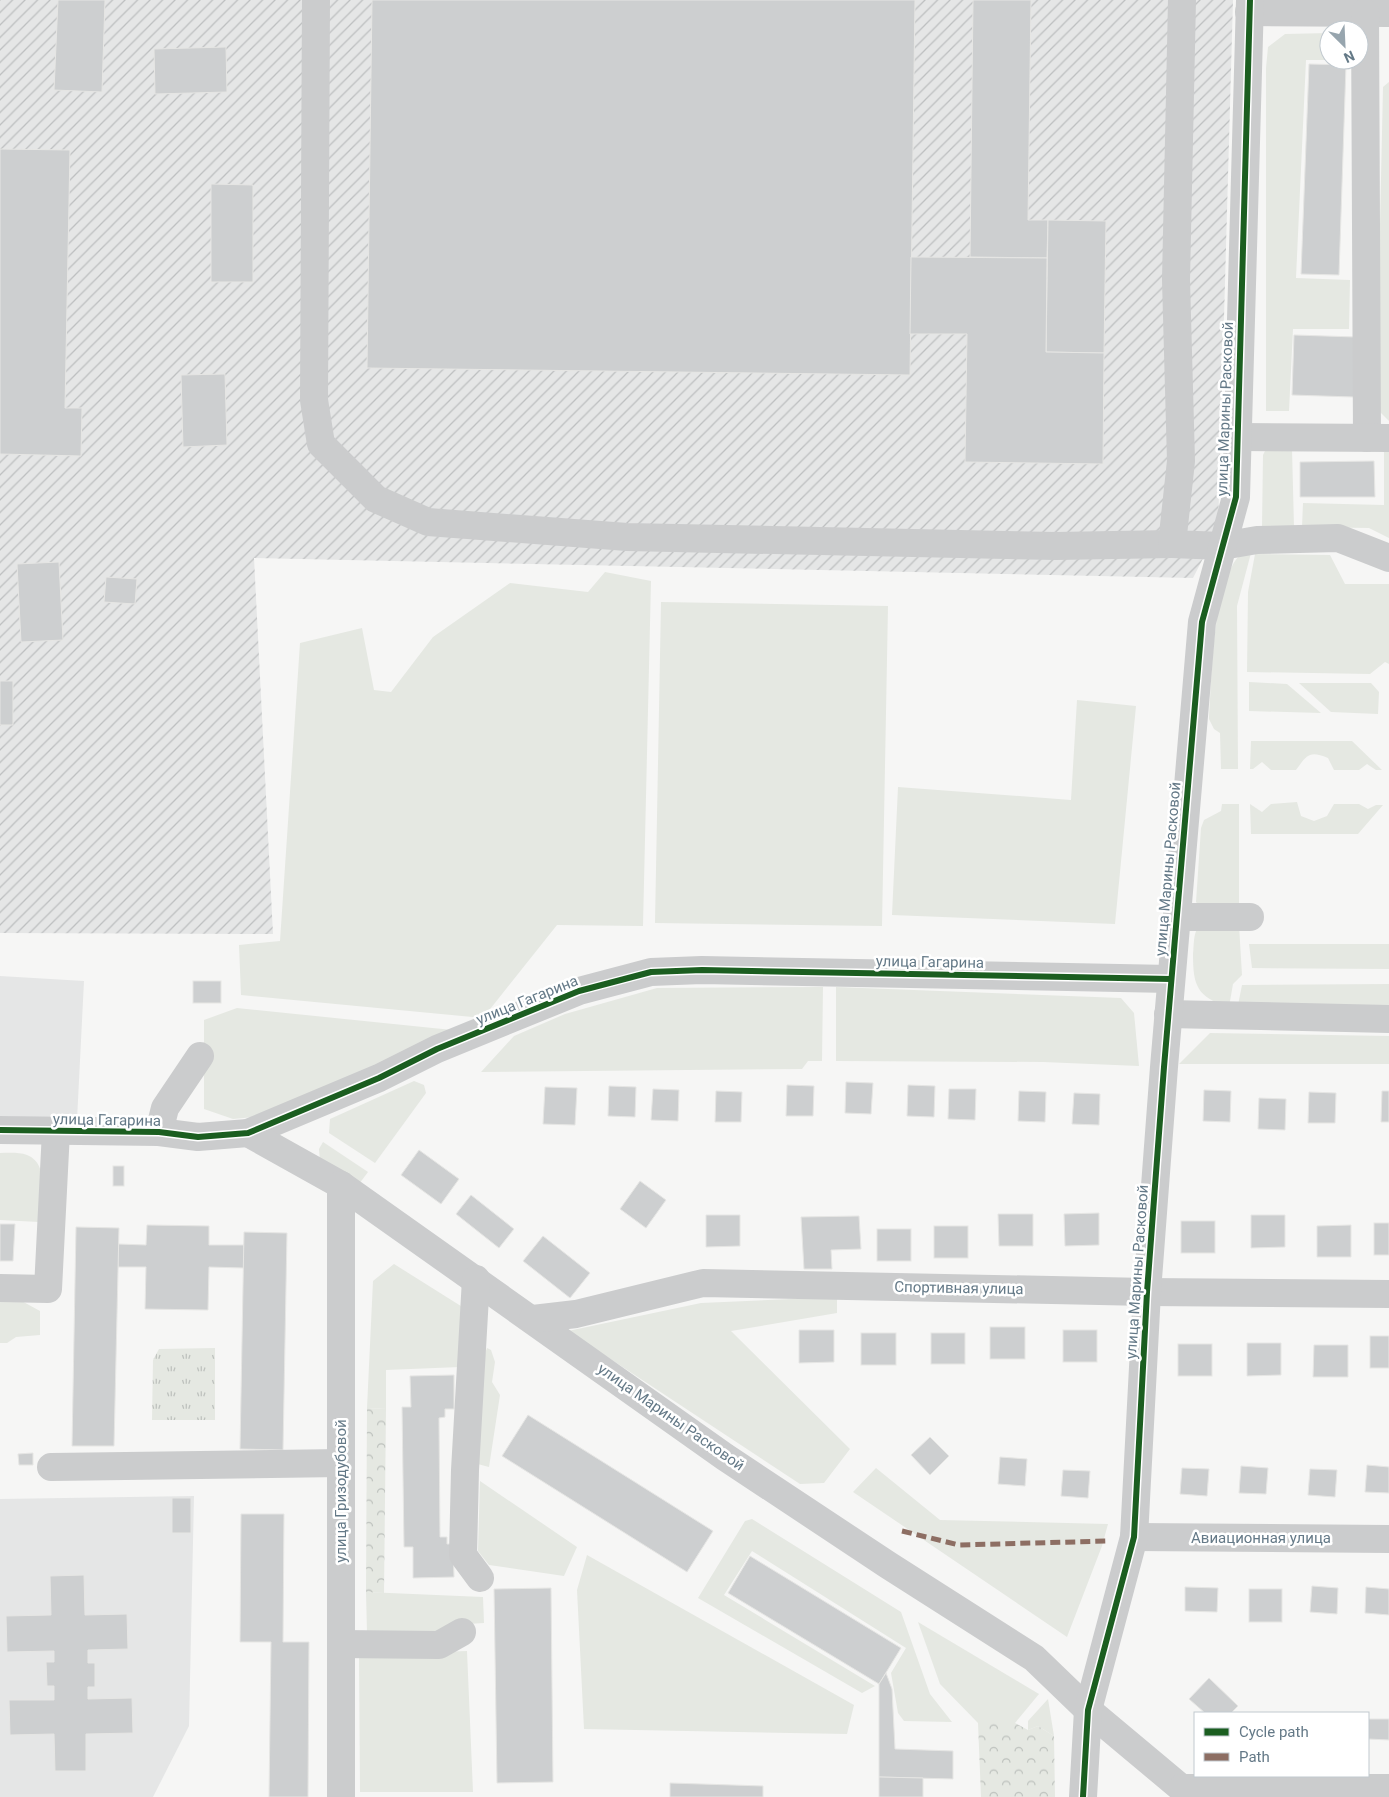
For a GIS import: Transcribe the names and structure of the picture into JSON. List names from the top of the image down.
{
  "streets": {
    "street": [
      "улица Марины Расковой",
      "улица Гагарина",
      "Спортивная улица",
      "улица Гризодубовой",
      "Авиационная улица"
    ]
  },
  "crossings": [
    ["улица Марины Расковой", "улица Гагарина"],
    ["улица Марины Расковой", "Спортивная улица"],
    ["улица Марины Расковой", "улица Гризодубовой"],
    ["улица Марины Расковой", "Авиационная улица"]
  ],
  "legend": ["Cycle path", "Path"],
  "north": "bottom right"
}
